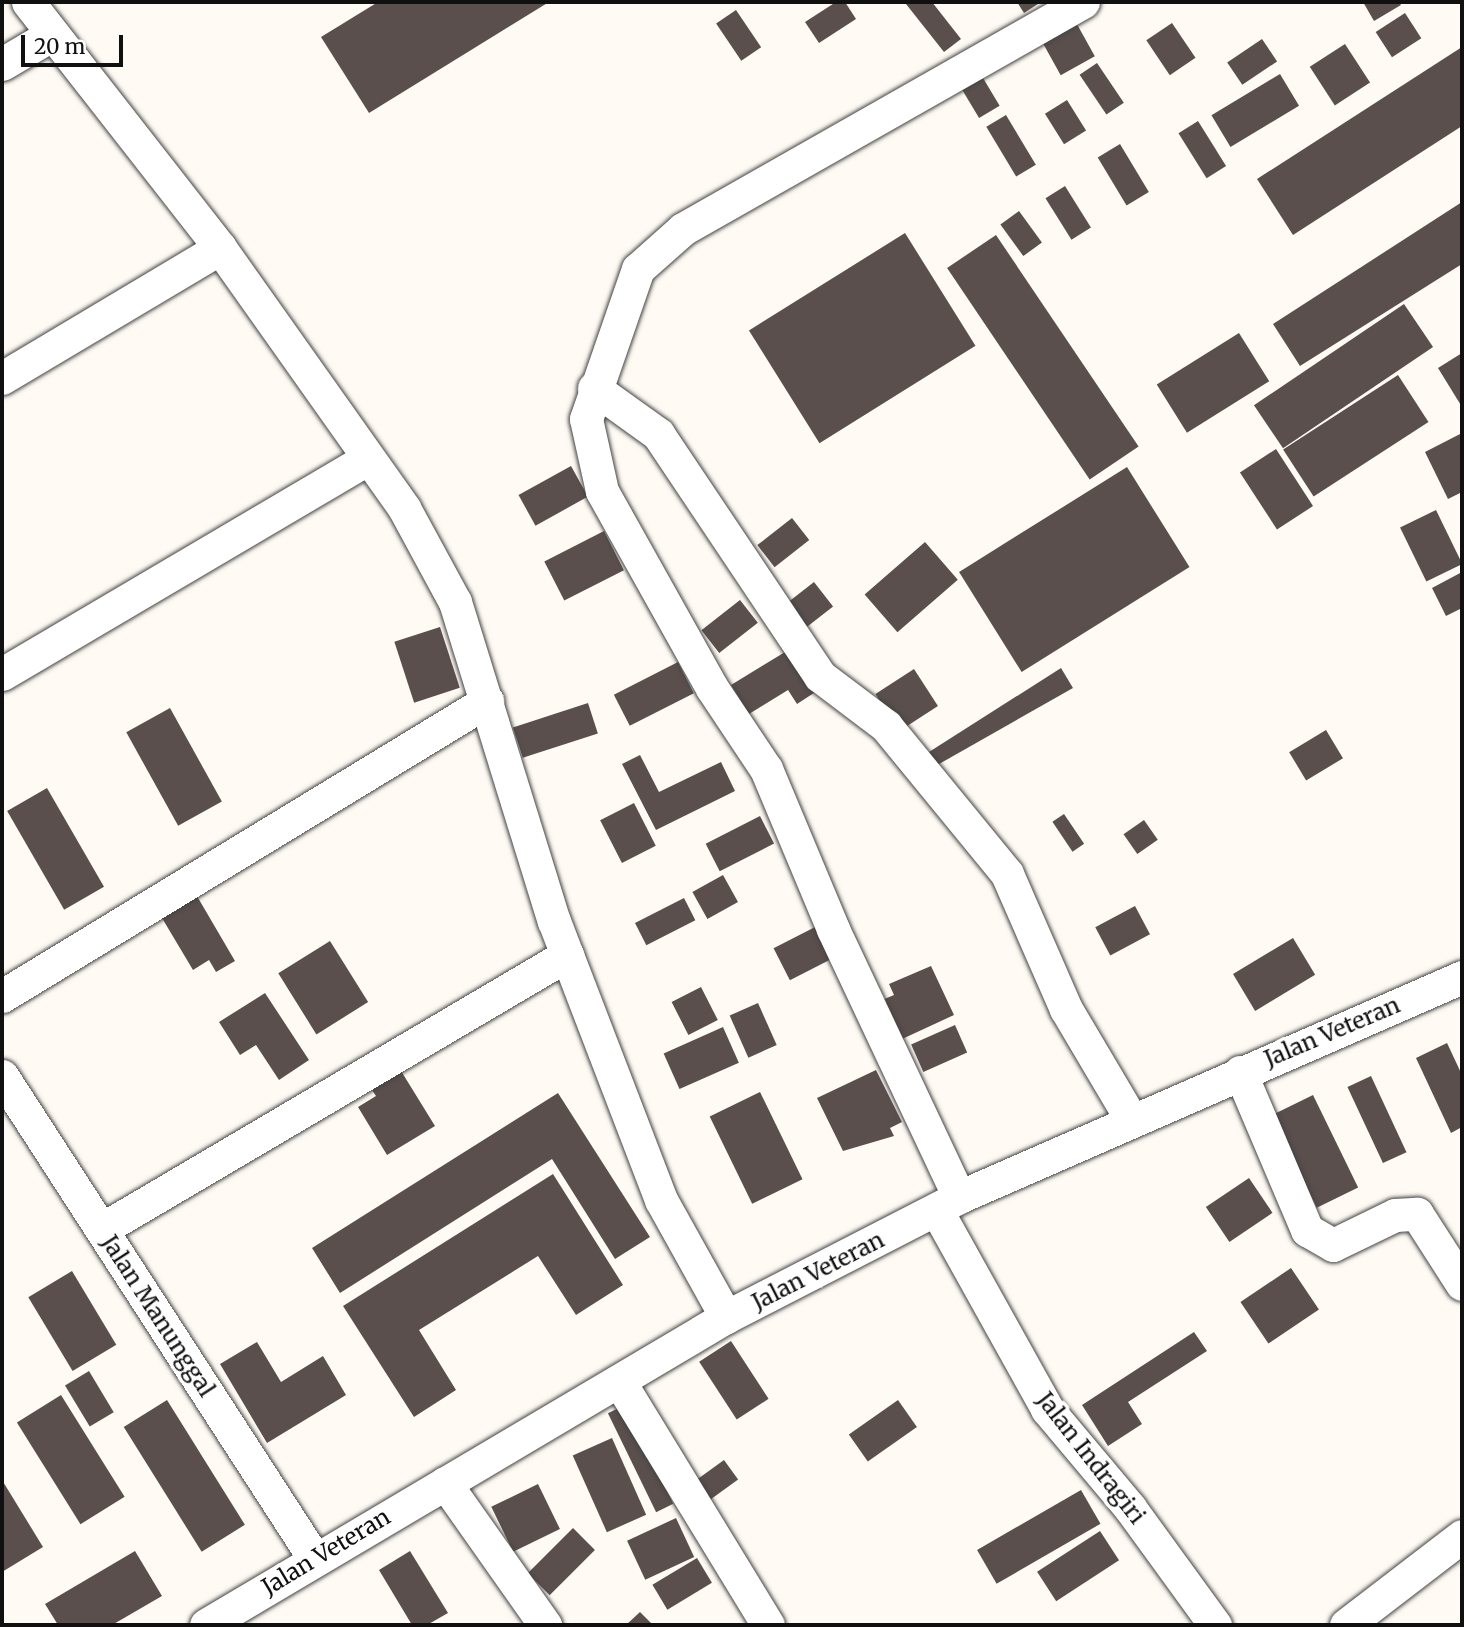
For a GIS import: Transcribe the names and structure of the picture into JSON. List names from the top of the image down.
{
  "streets": {
    "street": ["Jalan Veteran", "Jalan Manunggal", "Jalan Indragiri"]
  },
  "crossings": [
    ["Jalan Veteran", "Jalan Manunggal"],
    ["Jalan Veteran", "Jalan Indragiri"]
  ],
  "scale_bar": "20 m"
}
